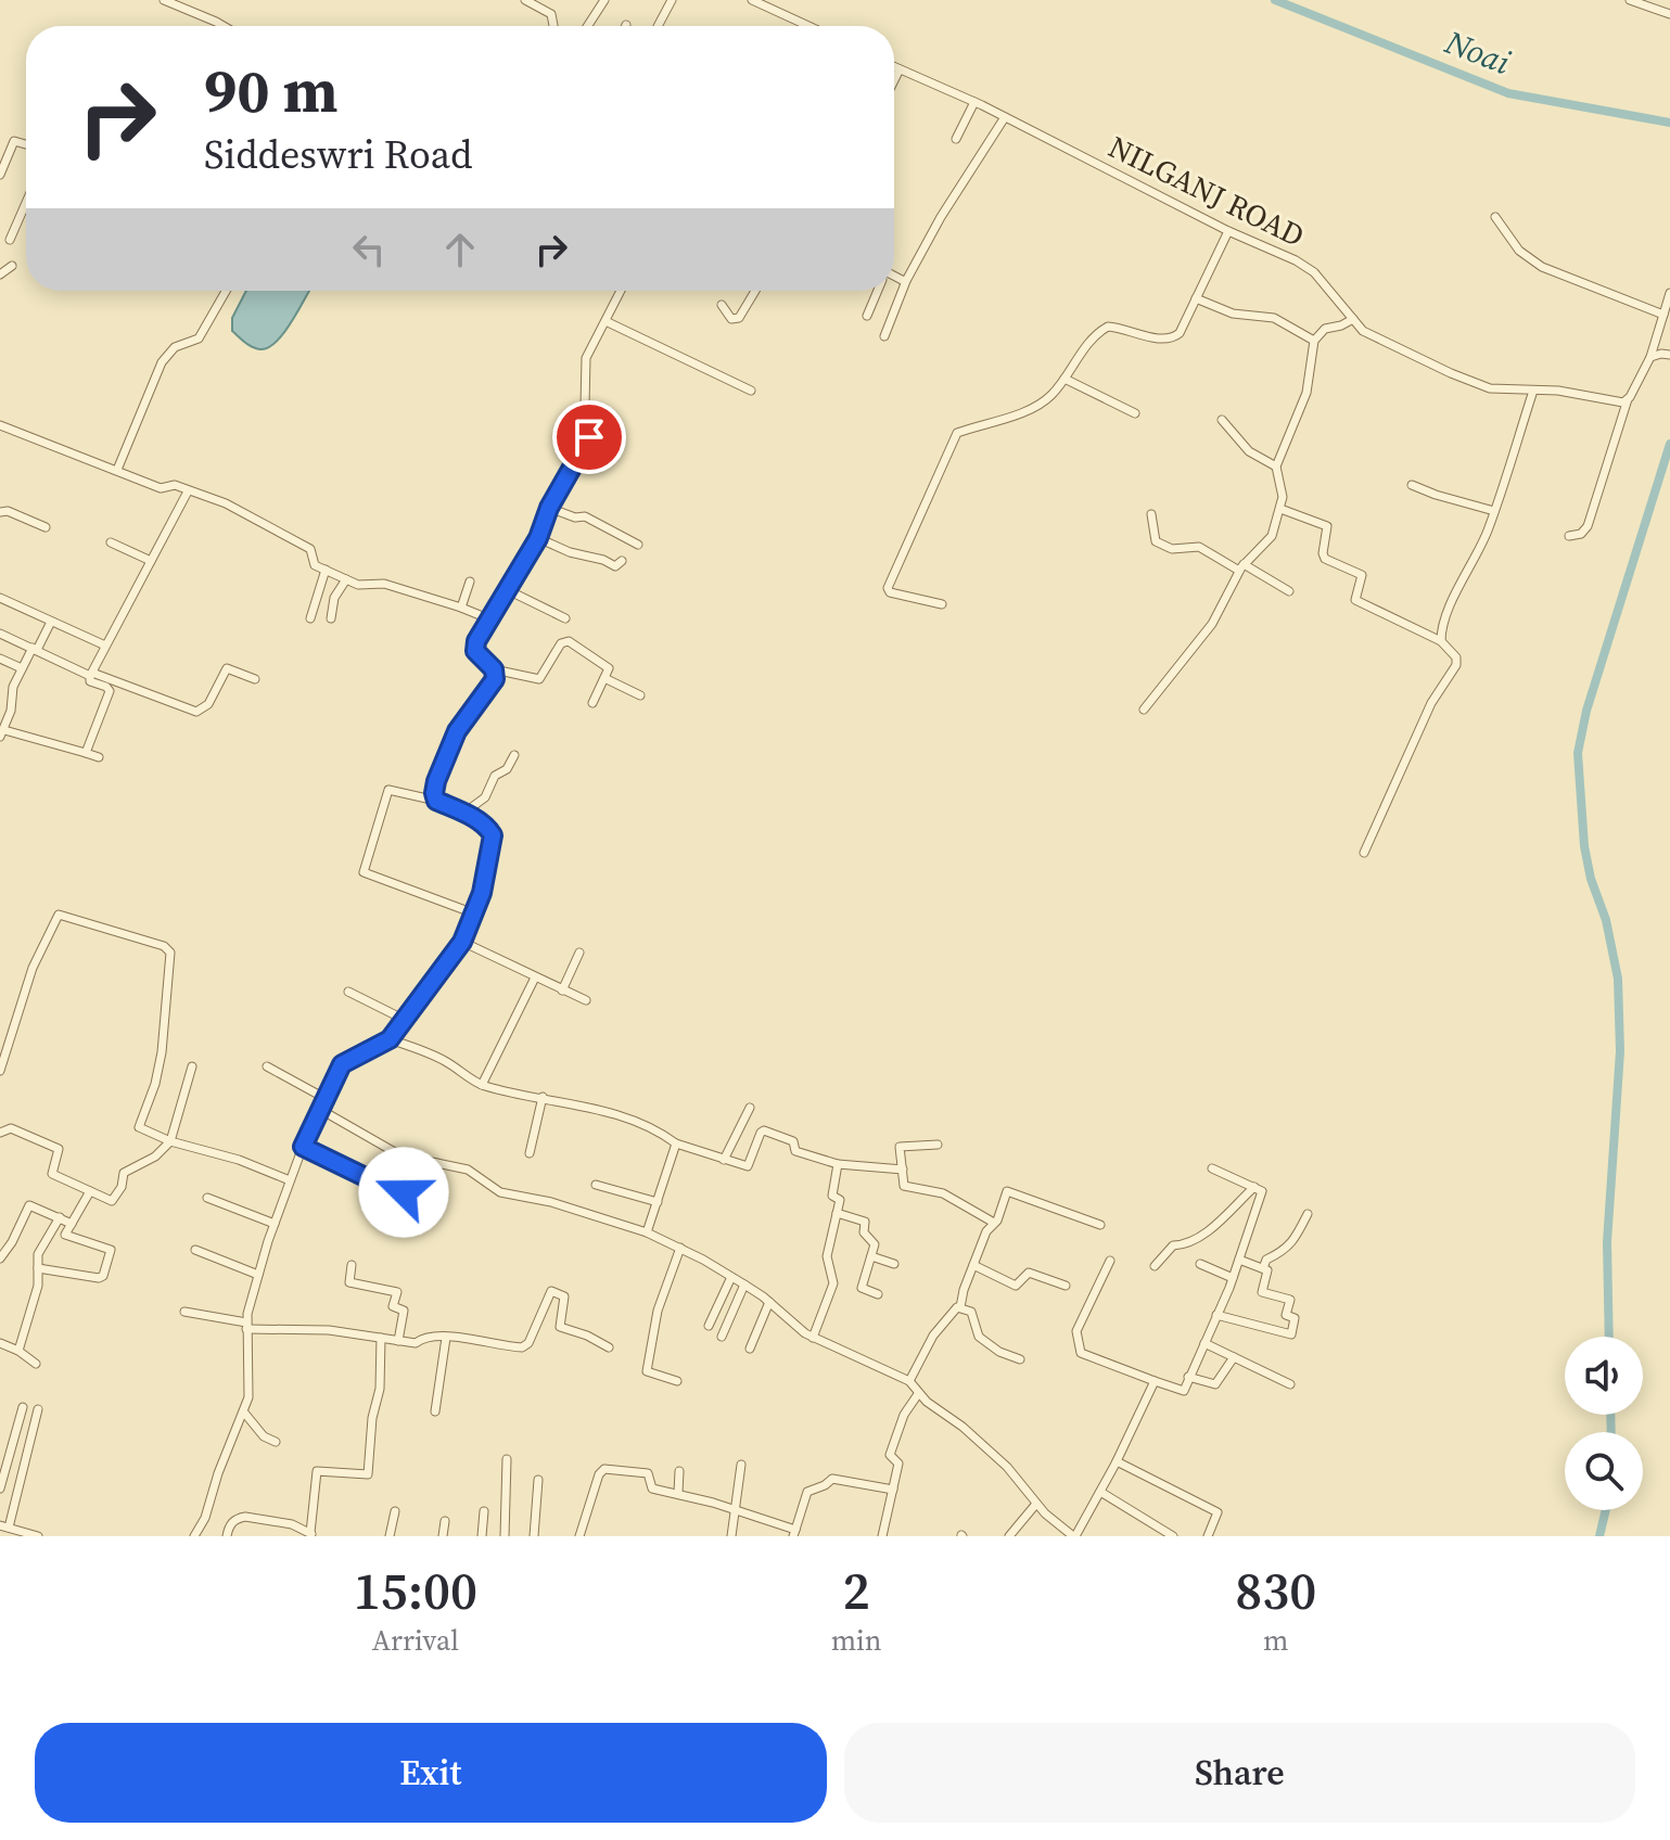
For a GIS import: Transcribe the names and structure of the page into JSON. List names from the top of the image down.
{
  "streets": {
    "street": ["NILGANJ ROAD"]
  },
  "water": ["Noai"],
  "page": {
    "turn": ["90 m", "Siddeswri Road"],
    "eta": [
      "15:00",
      "Arrival",
      "2",
      "min",
      "830",
      "m"
    ],
    "buttons": ["Exit", "Share"]
  }
}
